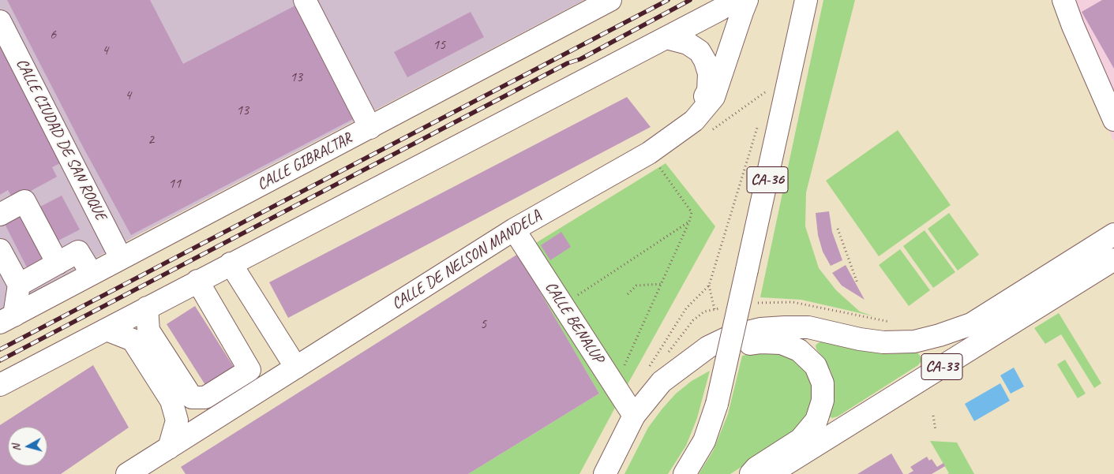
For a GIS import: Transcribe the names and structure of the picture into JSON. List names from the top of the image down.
{
  "streets": {
    "main road": [
      "CALLE CIUDAD DE SAN ROQUE",
      "CALLE GIBRALTAR",
      "CA-36",
      "CALLE DE NELSON MANDELA",
      "CALLE BENALUP",
      "CA-33"
    ]
  },
  "crossings": [
    ["CALLE CIUDAD DE SAN ROQUE", "CALLE GIBRALTAR"],
    ["CALLE DE NELSON MANDELA", "CALLE BENALUP"],
    ["CALLE BENALUP", "CA-33"]
  ],
  "house_numbers": [
    "6",
    "15",
    "4",
    "13",
    "4",
    "13",
    "2",
    "11",
    "5"
  ],
  "north": "left"
}
